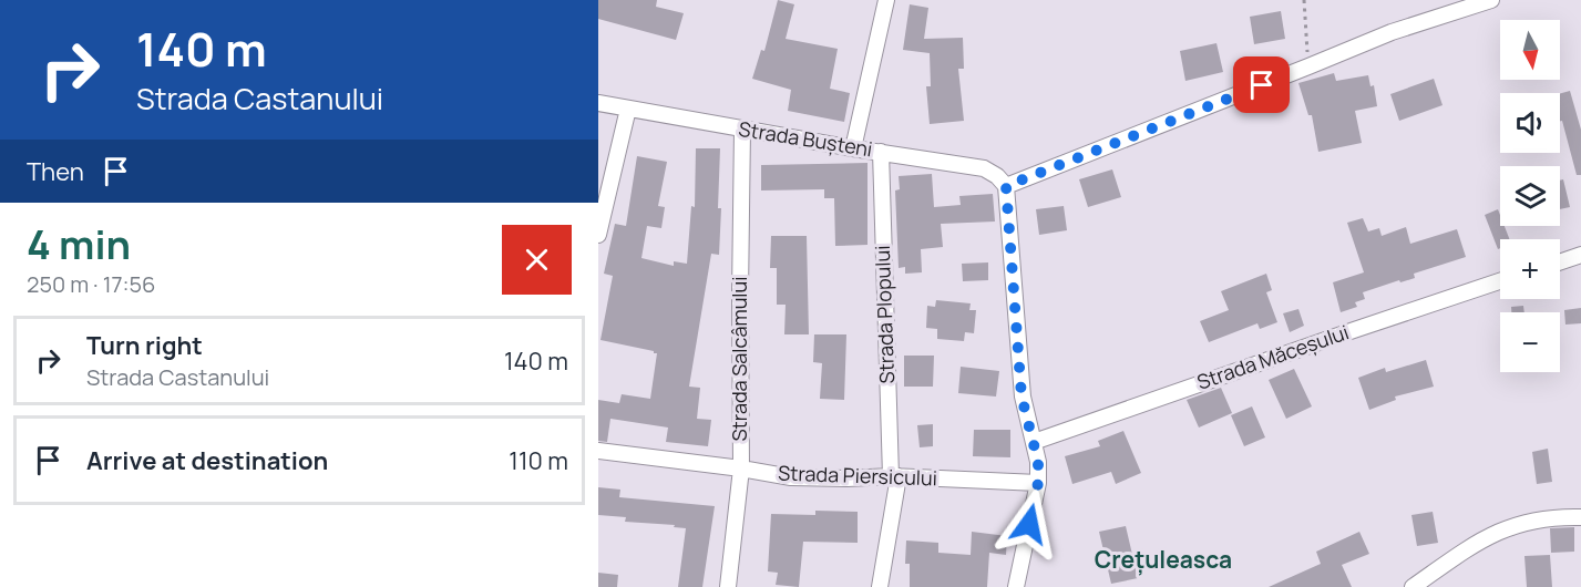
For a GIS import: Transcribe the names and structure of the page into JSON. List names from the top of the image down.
{
  "streets": {
    "street": [
      "Strada Bușteni",
      "Strada Plopului",
      "Strada Măceșului",
      "Strada Salcâmului",
      "Strada Piersicului"
    ]
  },
  "crossings": [
    ["Strada Bușteni", "Strada Plopului"],
    ["Strada Bușteni", "Strada Salcâmului"],
    ["Strada Plopului", "Strada Piersicului"],
    ["Strada Salcâmului", "Strada Piersicului"]
  ],
  "districts": ["Crețuleasca"],
  "north": "bottom",
  "page": {
    "turn": ["140 m", "Strada Castanului"],
    "map_buttons": ["+", "−"],
    "then": "Then",
    "heading": ["4 min", "250 m · 17:56"],
    "list": [
      {
        "name": "Turn right",
        "note": "Strada Castanului",
        "value": "140 m"
      },
      {
        "name": "Arrive at destination",
        "value": "110 m"
      }
    ]
  }
}
